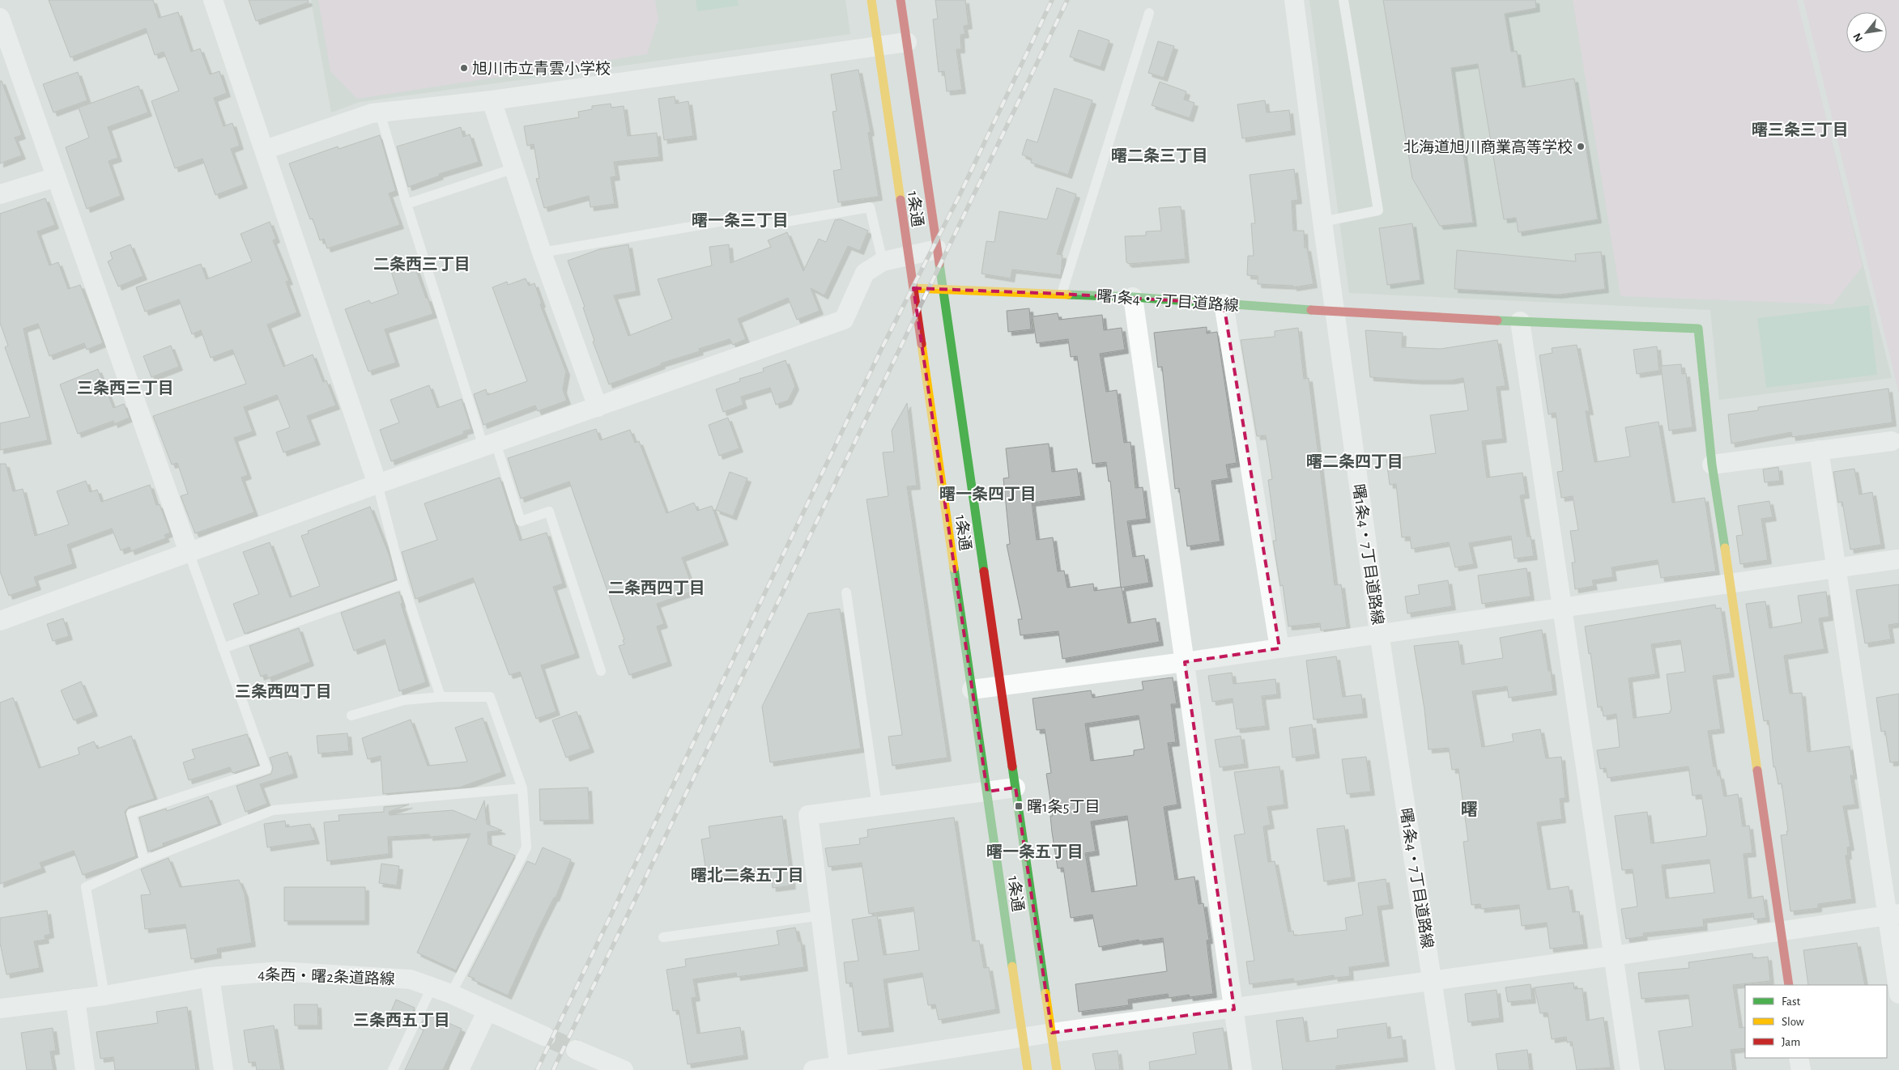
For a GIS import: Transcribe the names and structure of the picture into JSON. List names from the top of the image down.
{
  "streets": {
    "street": ["1条通", "曙1条4・7丁目道路線", "4条西・曙2条道路線"]
  },
  "crossings": [
    ["1条通", "曙1条4・7丁目道路線"]
  ],
  "districts": [
    "曙三条三丁目",
    "曙二条三丁目",
    "曙一条三丁目",
    "二条西三丁目",
    "三条西三丁目",
    "曙二条四丁目",
    "曙一条四丁目",
    "二条西四丁目",
    "三条西四丁目",
    "曙",
    "曙一条五丁目",
    "曙北二条五丁目",
    "三条西五丁目"
  ],
  "places": {
    "other": ["旭川市立青雲小学校", "北海道旭川商業高等学校"],
    "transit": ["曙1条5丁目"]
  },
  "legend": ["Fast", "Slow", "Jam"],
  "north": "bottom left"
}
